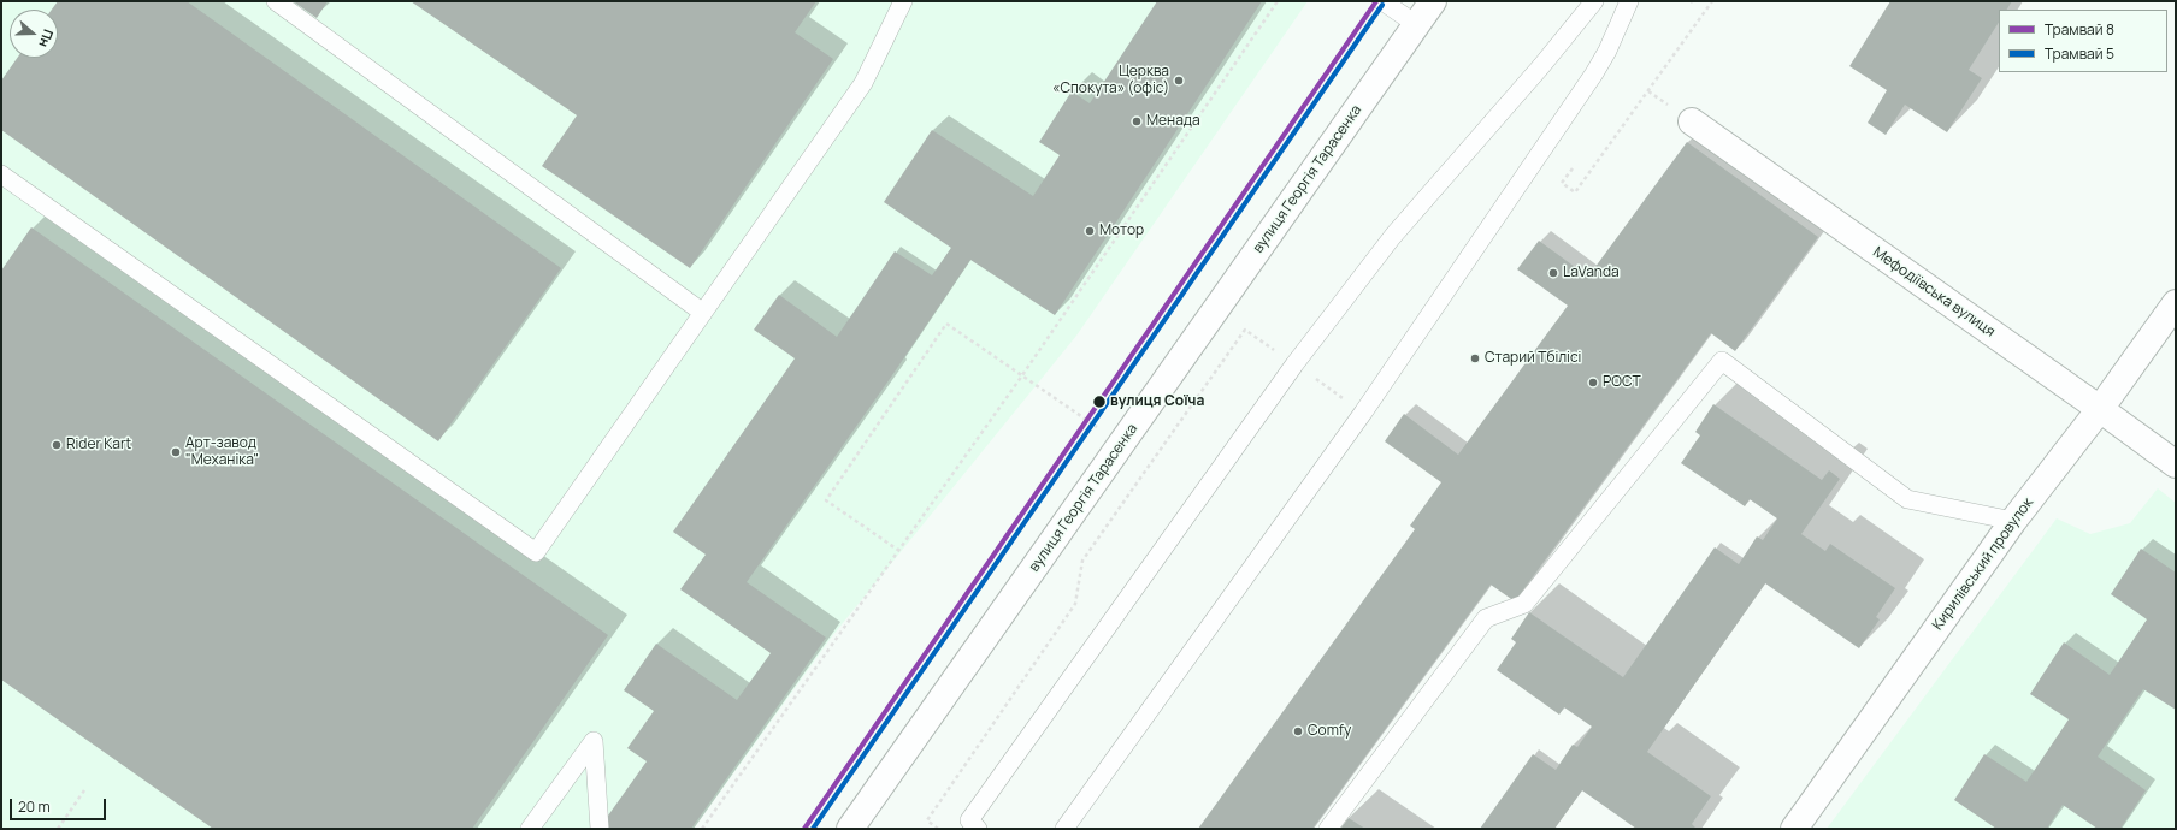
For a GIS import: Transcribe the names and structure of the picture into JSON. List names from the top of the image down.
{
  "streets": {
    "street": ["вулиця Георгія Тарасенка", "Мефодіївська вулиця", "Кирилівський провулок"]
  },
  "crossings": [
    ["Мефодіївська вулиця", "Кирилівський провулок"]
  ],
  "places": [
    "Церква «Спокута» (офіс)",
    "Менада",
    "Мотор",
    "LaVanda",
    "Старий Тбілісі",
    "РОСТ",
    "вулиця Соїча",
    "Rider Kart",
    "Арт-завод \"Механіка\"",
    "Comfy"
  ],
  "lines": ["tram line 8", "tram line 5"],
  "legend": ["Трамвай 8", "Трамвай 5"],
  "scale_bar": "20 m",
  "north": "right"
}
